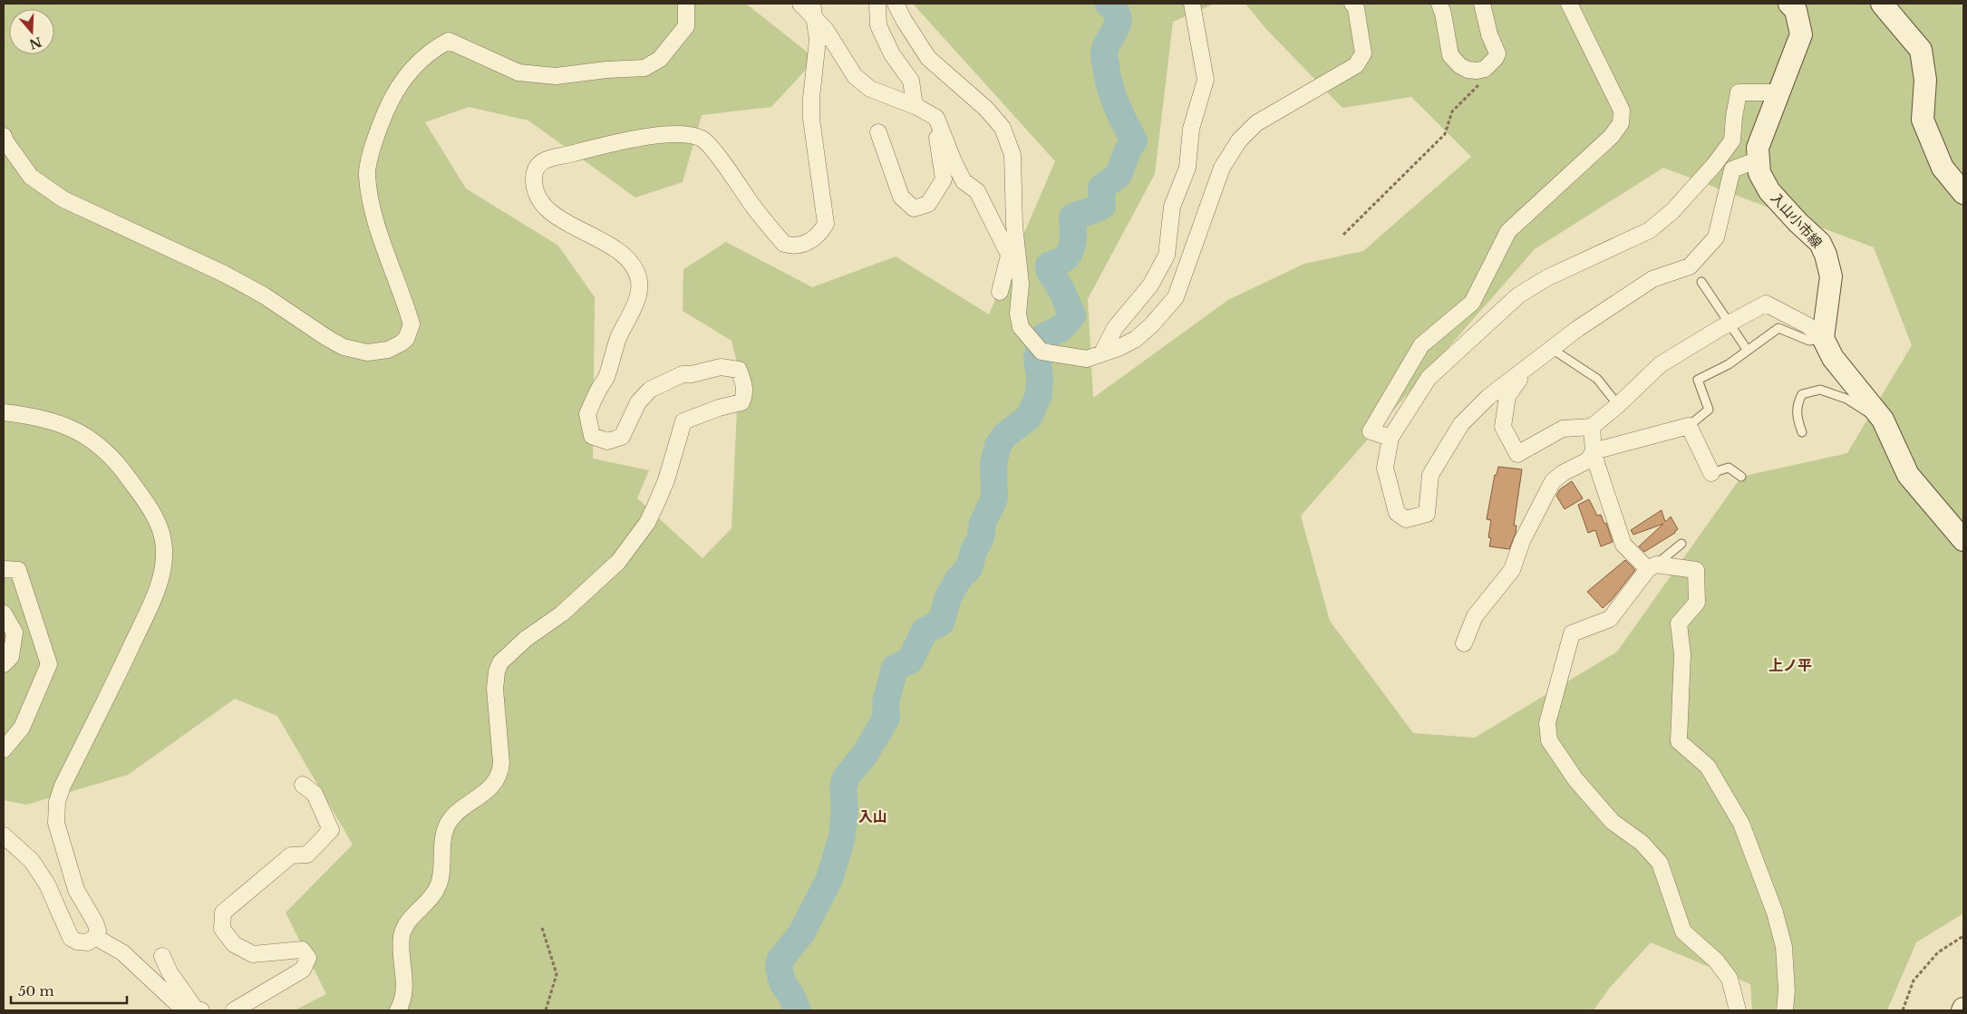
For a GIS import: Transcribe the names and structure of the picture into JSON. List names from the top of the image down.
{
  "streets": {
    "main road": ["入山小市線"]
  },
  "districts": ["上ノ平", "入山"],
  "scale_bar": "50 m",
  "north": "bottom"
}
